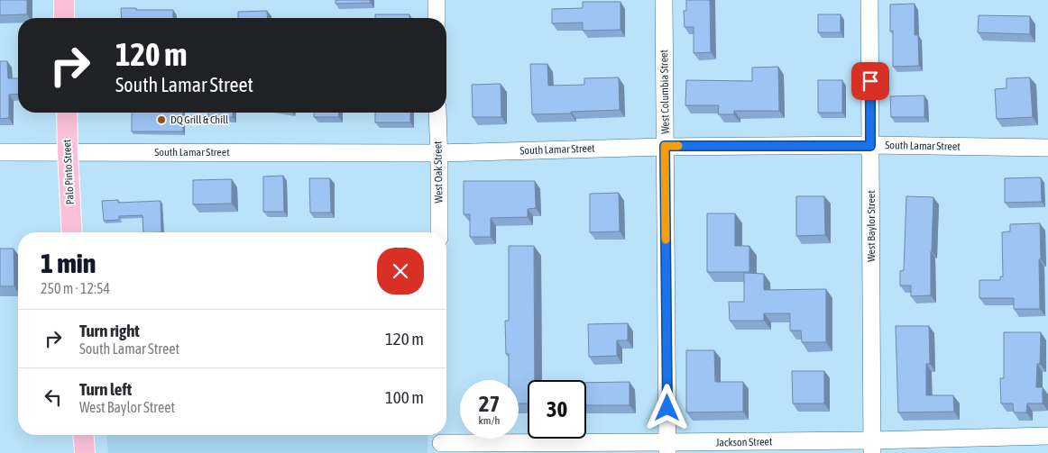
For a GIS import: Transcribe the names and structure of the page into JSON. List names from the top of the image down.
{
  "streets": {
    "main road": ["Palo Pinto Street"],
    "street": [
      "West Columbia Street",
      "South Lamar Street",
      "West Oak Street",
      "West Baylor Street",
      "Jackson Street"
    ]
  },
  "crossings": [
    ["West Columbia Street", "South Lamar Street"],
    ["West Columbia Street", "Jackson Street"],
    ["South Lamar Street", "Palo Pinto Street"],
    ["South Lamar Street", "West Oak Street"],
    ["South Lamar Street", "West Baylor Street"],
    ["West Baylor Street", "Jackson Street"]
  ],
  "places": ["DQ Grill & Chill"],
  "page": {
    "turn": ["120 m", "South Lamar Street"],
    "heading": ["1 min", "250 m · 12:54"],
    "list": [
      {
        "name": "Turn right",
        "note": "South Lamar Street",
        "value": "120 m"
      },
      {
        "name": "Turn left",
        "note": "West Baylor Street",
        "value": "100 m"
      }
    ],
    "speed": "27 km/h",
    "limit": "30"
  }
}
